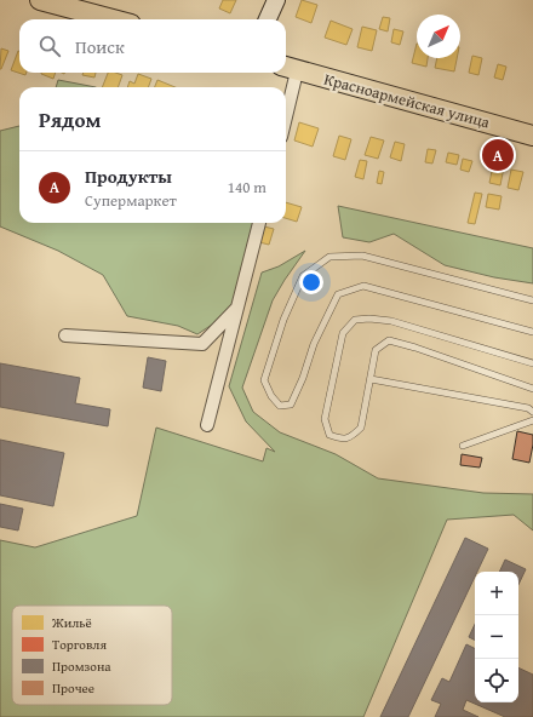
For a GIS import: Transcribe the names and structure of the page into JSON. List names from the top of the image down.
{
  "streets": {
    "main road": ["Красноармейская улица"]
  },
  "legend": [
    "Жильё",
    "Торговля",
    "Промзона",
    "Прочее"
  ],
  "north": "top right",
  "page": {
    "search": "Поиск",
    "heading": "Рядом",
    "pins": "A",
    "list": [
      {
        "mark": "A",
        "name": "Продукты",
        "note": "Супермаркет",
        "value": "140 m"
      }
    ],
    "map_buttons": ["+", "−"]
  }
}
